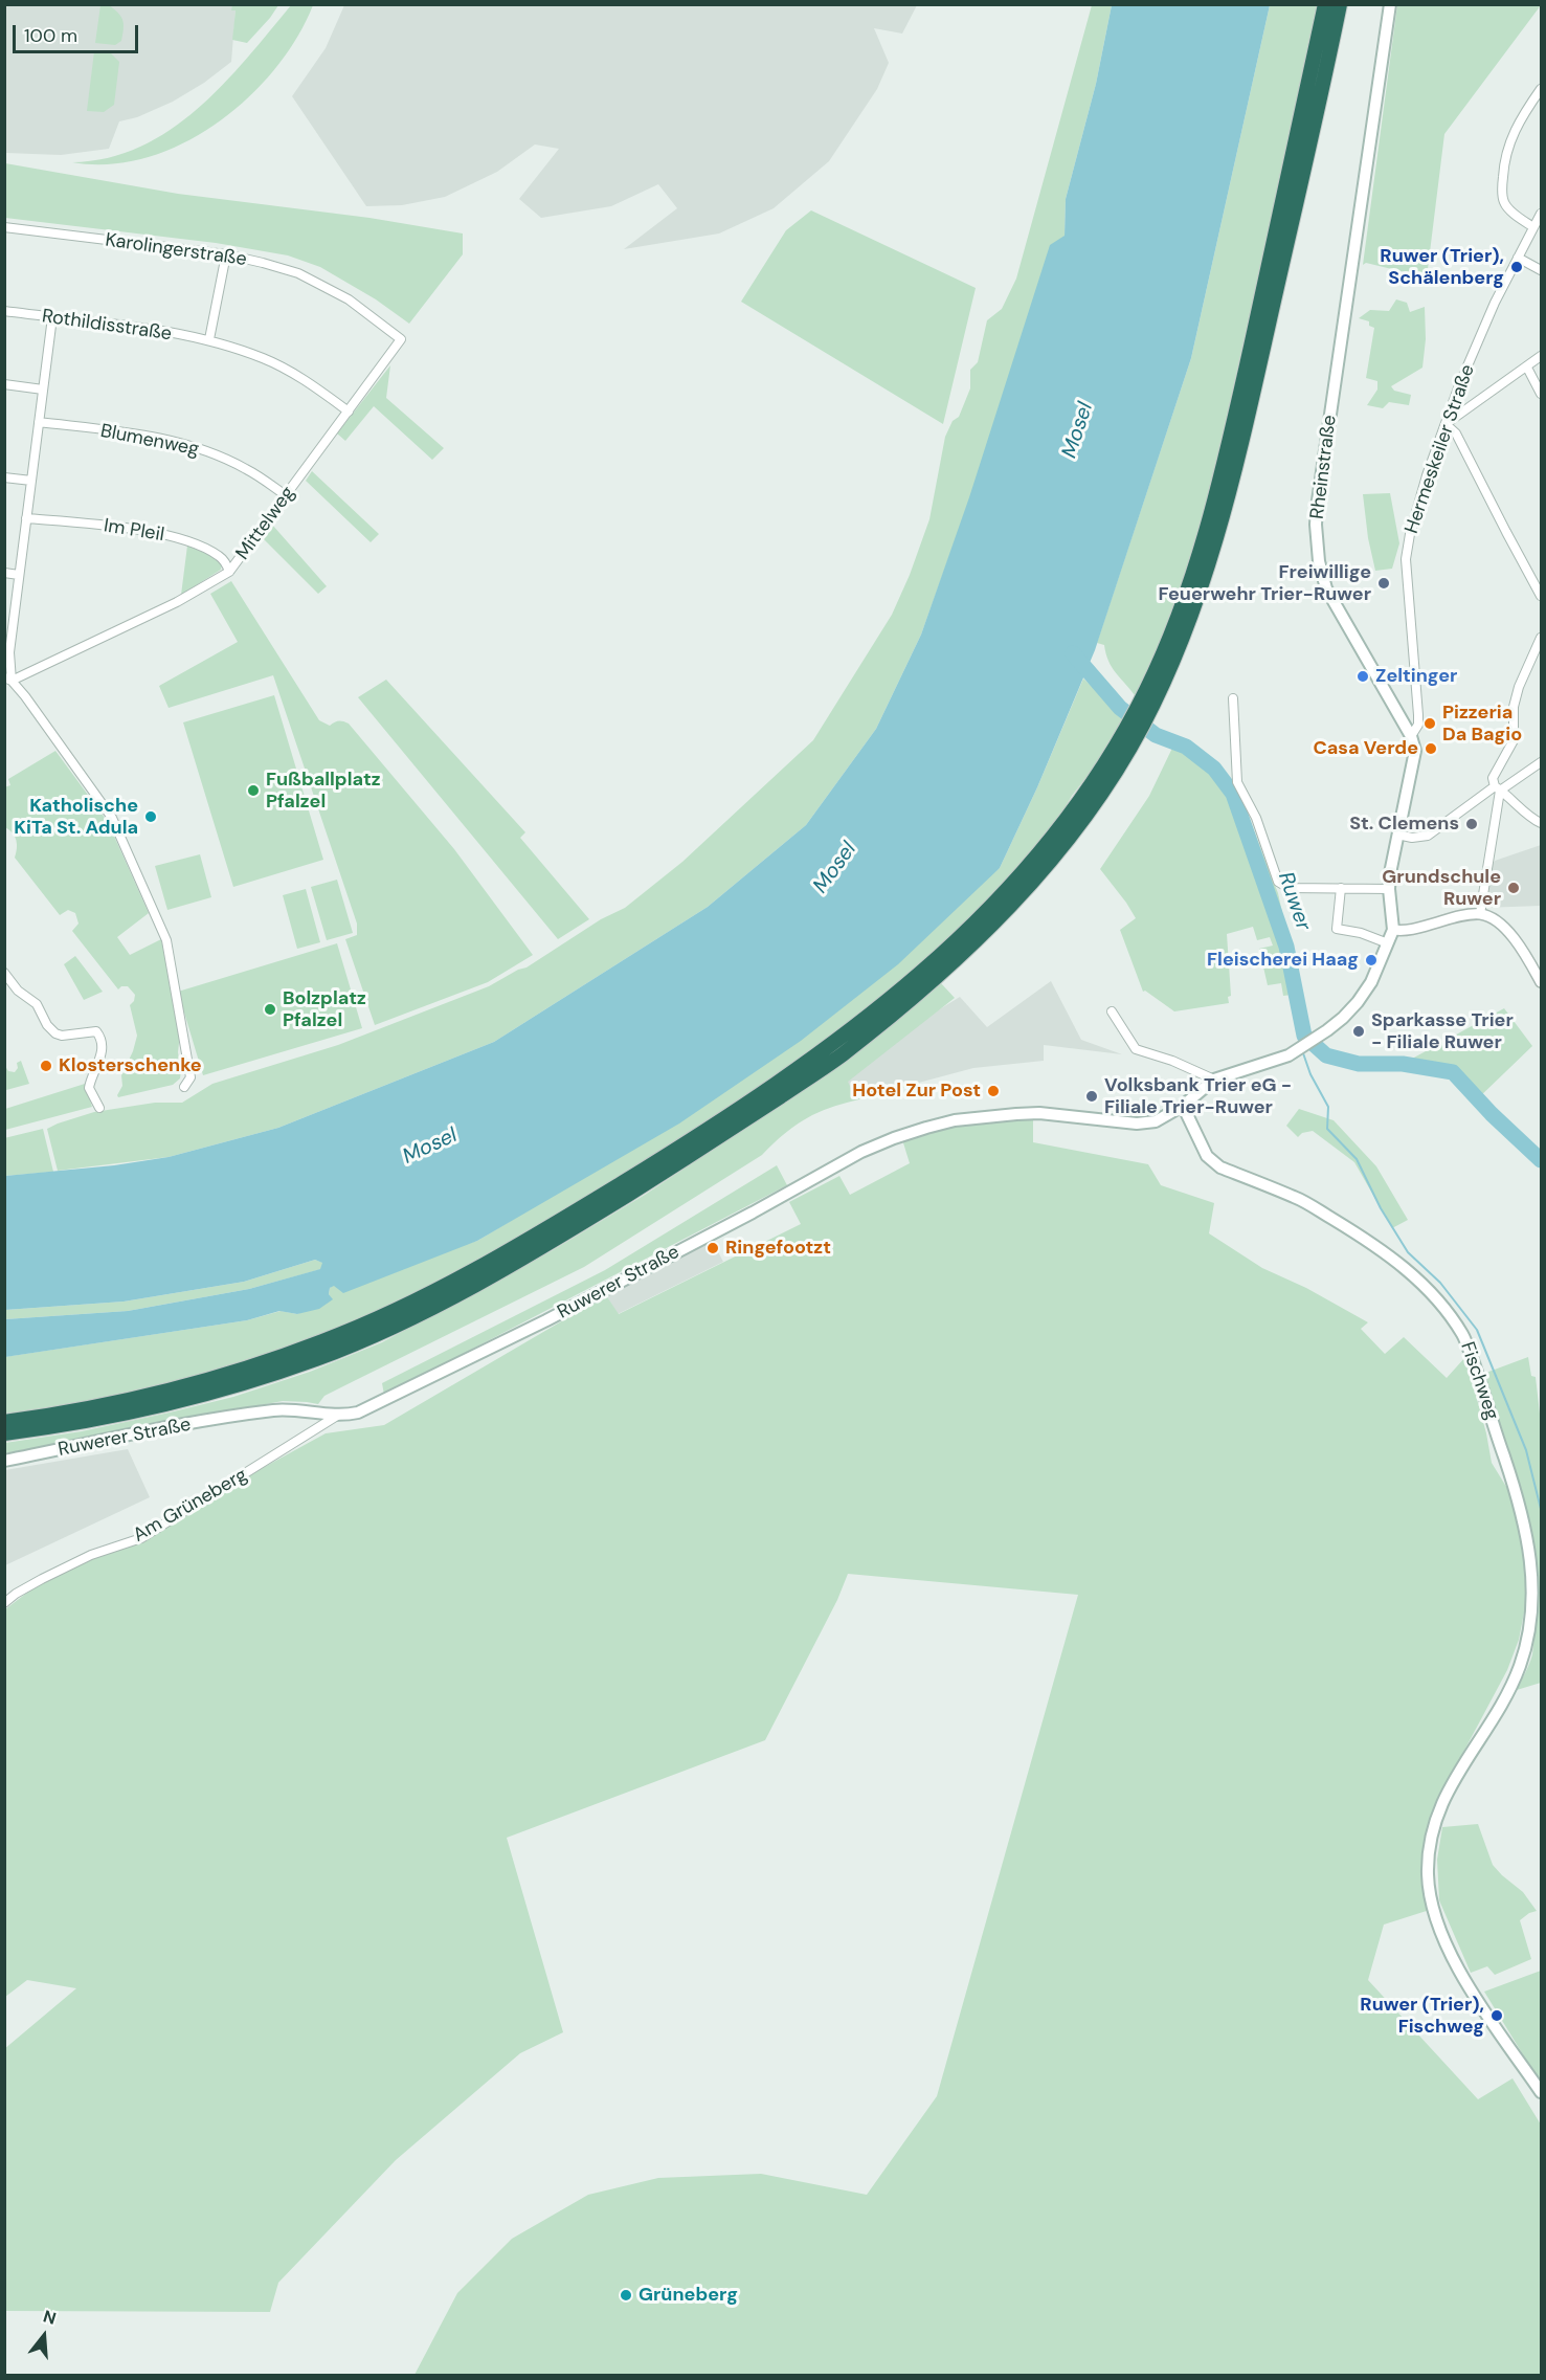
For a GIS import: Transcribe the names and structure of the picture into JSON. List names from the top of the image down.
{
  "streets": {
    "main road": ["Rheinstraße", "Ruwerer Straße", "Fischweg"],
    "street": [
      "Karolingerstraße",
      "Rothildisstraße",
      "Blumenweg",
      "Hermeskeiler Straße",
      "Mittelweg",
      "Im Pleil",
      "Am Grüneberg"
    ]
  },
  "crossings": [
    ["Karolingerstraße", "Mittelweg"],
    ["Rothildisstraße", "Mittelweg"],
    ["Blumenweg", "Mittelweg"],
    ["Hermeskeiler Straße", "Rheinstraße"],
    ["Rheinstraße", "Ruwerer Straße"],
    ["Mittelweg", "Im Pleil"],
    ["Ruwerer Straße", "Fischweg"],
    ["Ruwerer Straße", "Am Grüneberg"]
  ],
  "water": ["Mosel", "Ruwer"],
  "places": [
    "Ruwer (Trier), Schälenberg",
    "Freiwillige Feuerwehr Trier-Ruwer",
    "Zeltinger",
    "Pizzeria Da Bagio",
    "Casa Verde",
    "Fußballplatz Pfalzel",
    "Katholische KiTa St. Adula",
    "St. Clemens",
    "Grundschule Ruwer",
    "Fleischerei Haag",
    "Bolzplatz Pfalzel",
    "Sparkasse Trier - Filiale Ruwer",
    "Klosterschenke",
    "Hotel Zur Post",
    "Volksbank Trier eG - Filiale Trier-Ruwer",
    "Ringefootzt",
    "Ruwer (Trier), Fischweg",
    "Grüneberg"
  ],
  "scale_bar": "100 m",
  "north": "top"
}
